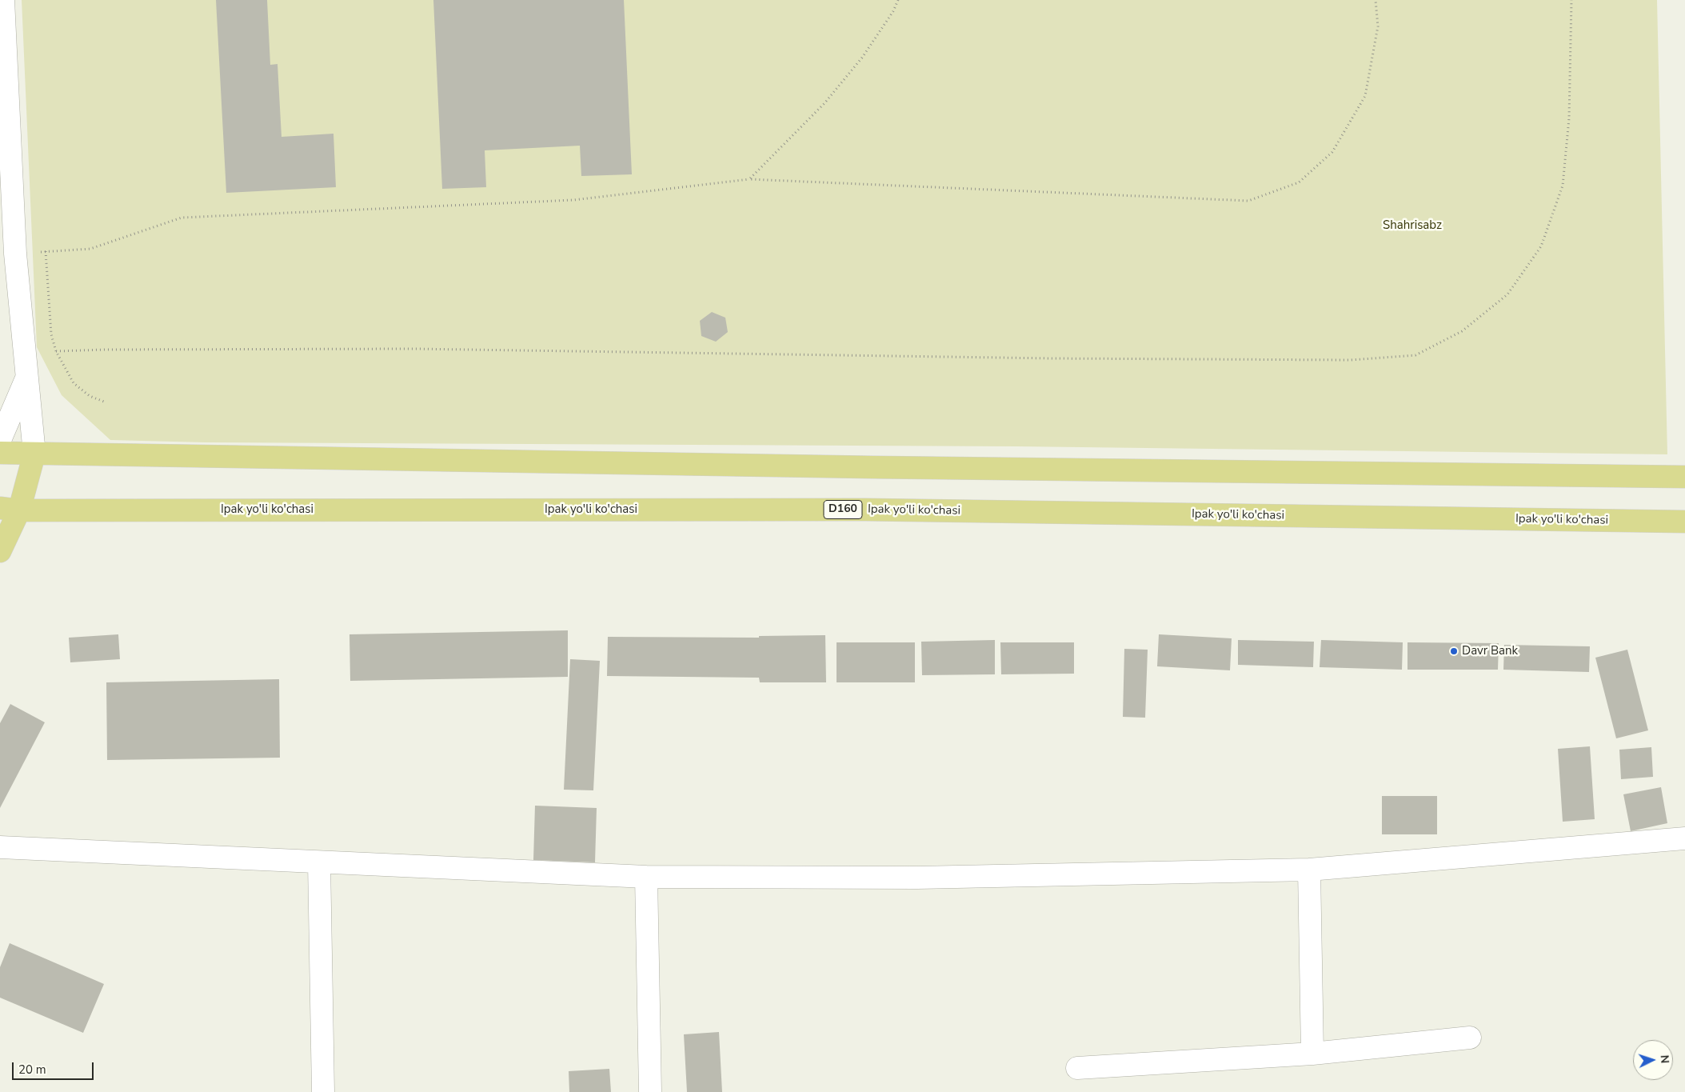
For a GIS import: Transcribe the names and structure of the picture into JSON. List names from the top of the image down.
{
  "streets": {
    "main road": ["Ipak yo'li ko'chasi", "D160"]
  },
  "parks": ["Shahrisabz"],
  "places": ["Davr Bank"],
  "scale_bar": "20 m",
  "north": "right"
}
